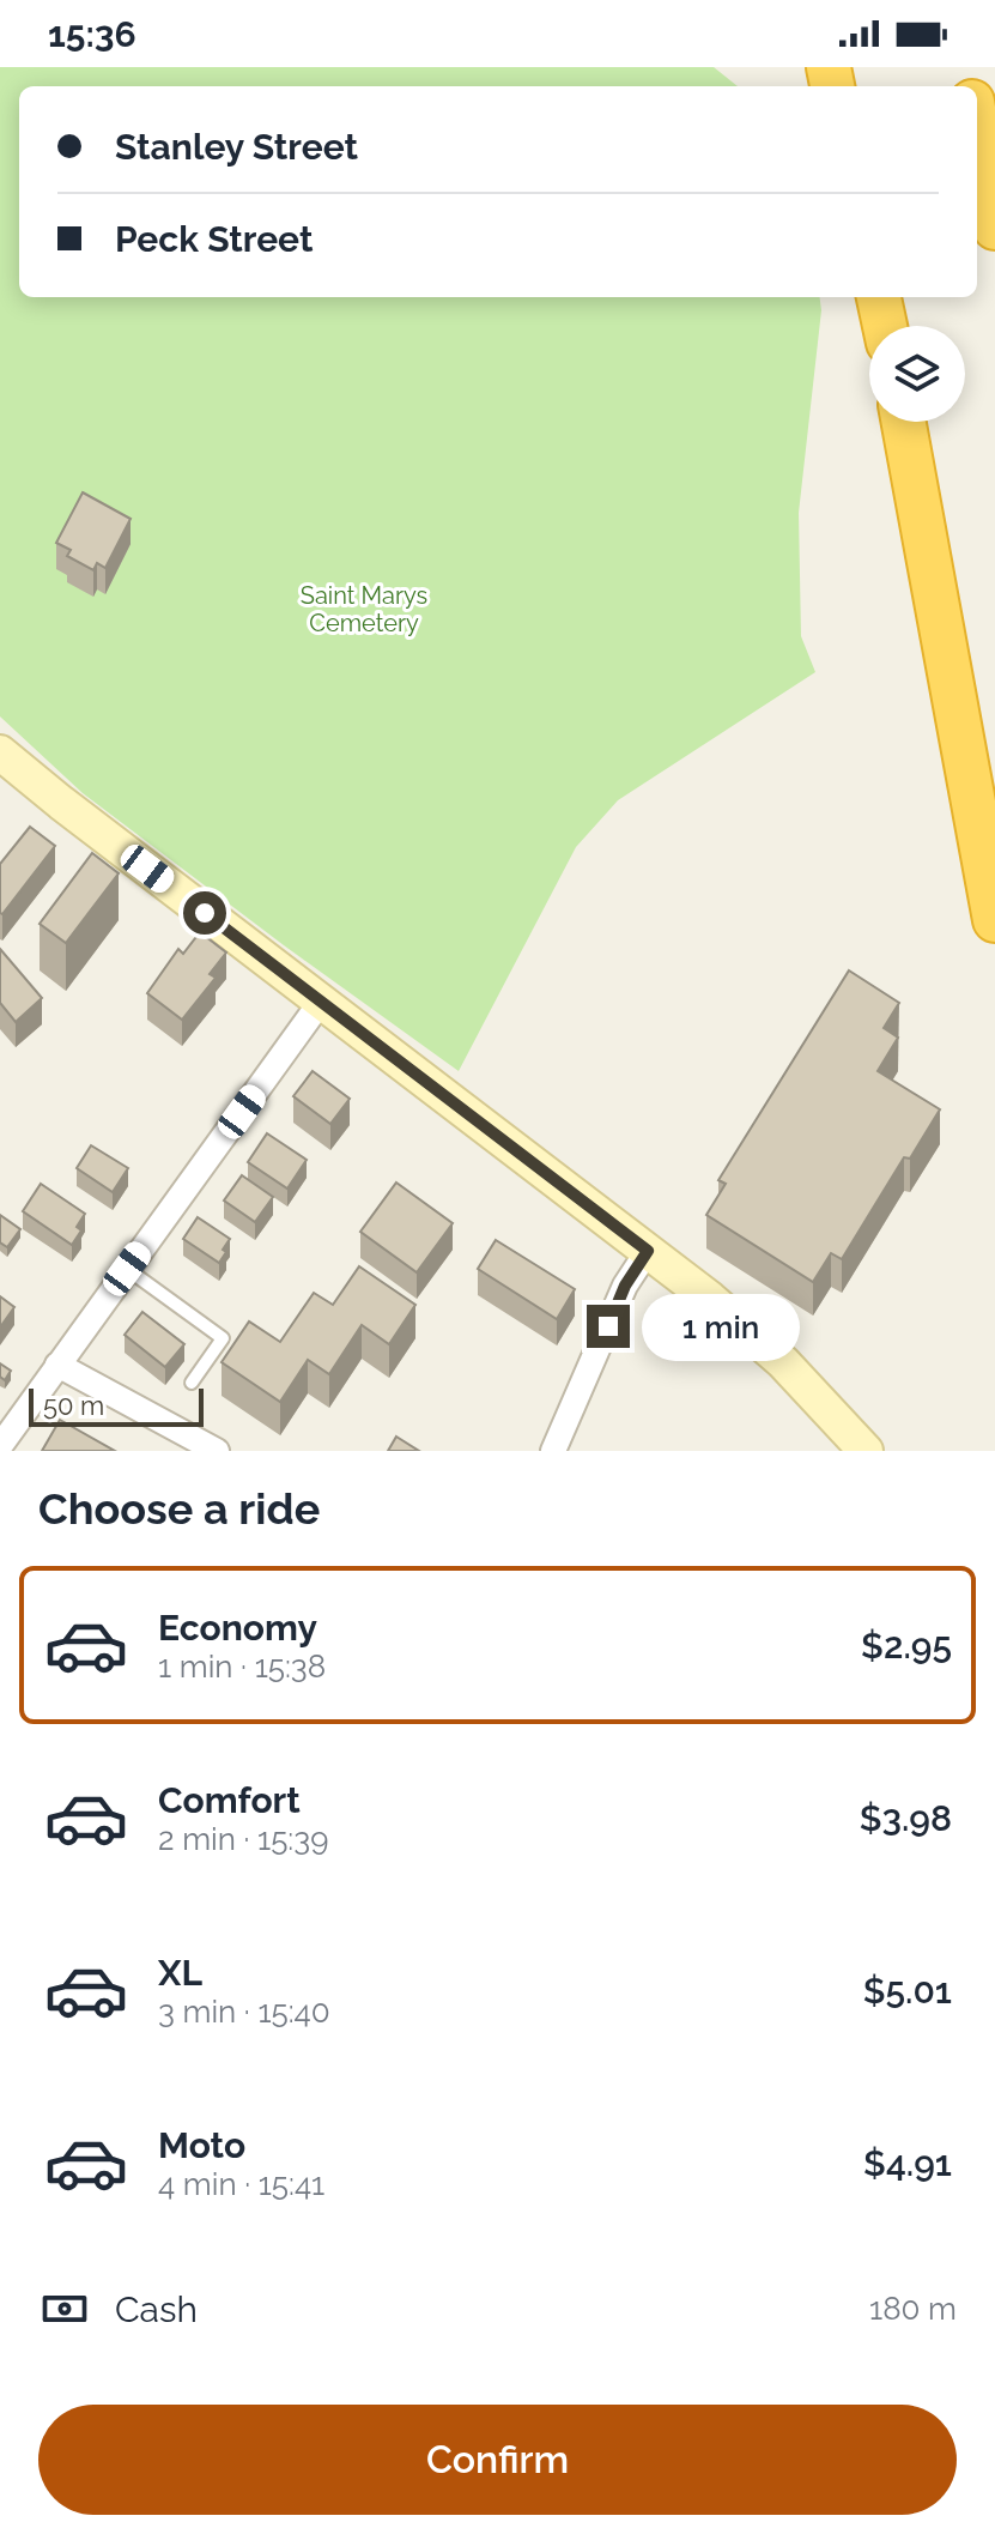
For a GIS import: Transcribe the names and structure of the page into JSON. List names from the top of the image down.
{
  "parks": ["Saint Marys Cemetery"],
  "scale_bar": "50 m",
  "page": {
    "status": "15:36",
    "banner": ["Stanley Street", "Peck Street"],
    "bubble": "1 min",
    "scale": "50 m",
    "heading": "Choose a ride",
    "list": [
      {
        "name": "Economy",
        "note": "1 min · 15:38",
        "value": "$2.95"
      },
      {
        "name": "Comfort",
        "note": "2 min · 15:39",
        "value": "$3.98"
      },
      {
        "name": "XL",
        "note": "3 min · 15:40",
        "value": "$5.01"
      },
      {
        "name": "Moto",
        "note": "4 min · 15:41",
        "value": "$4.91"
      }
    ],
    "pay": ["Cash", "180 m"],
    "buttons": "Confirm"
  }
}
